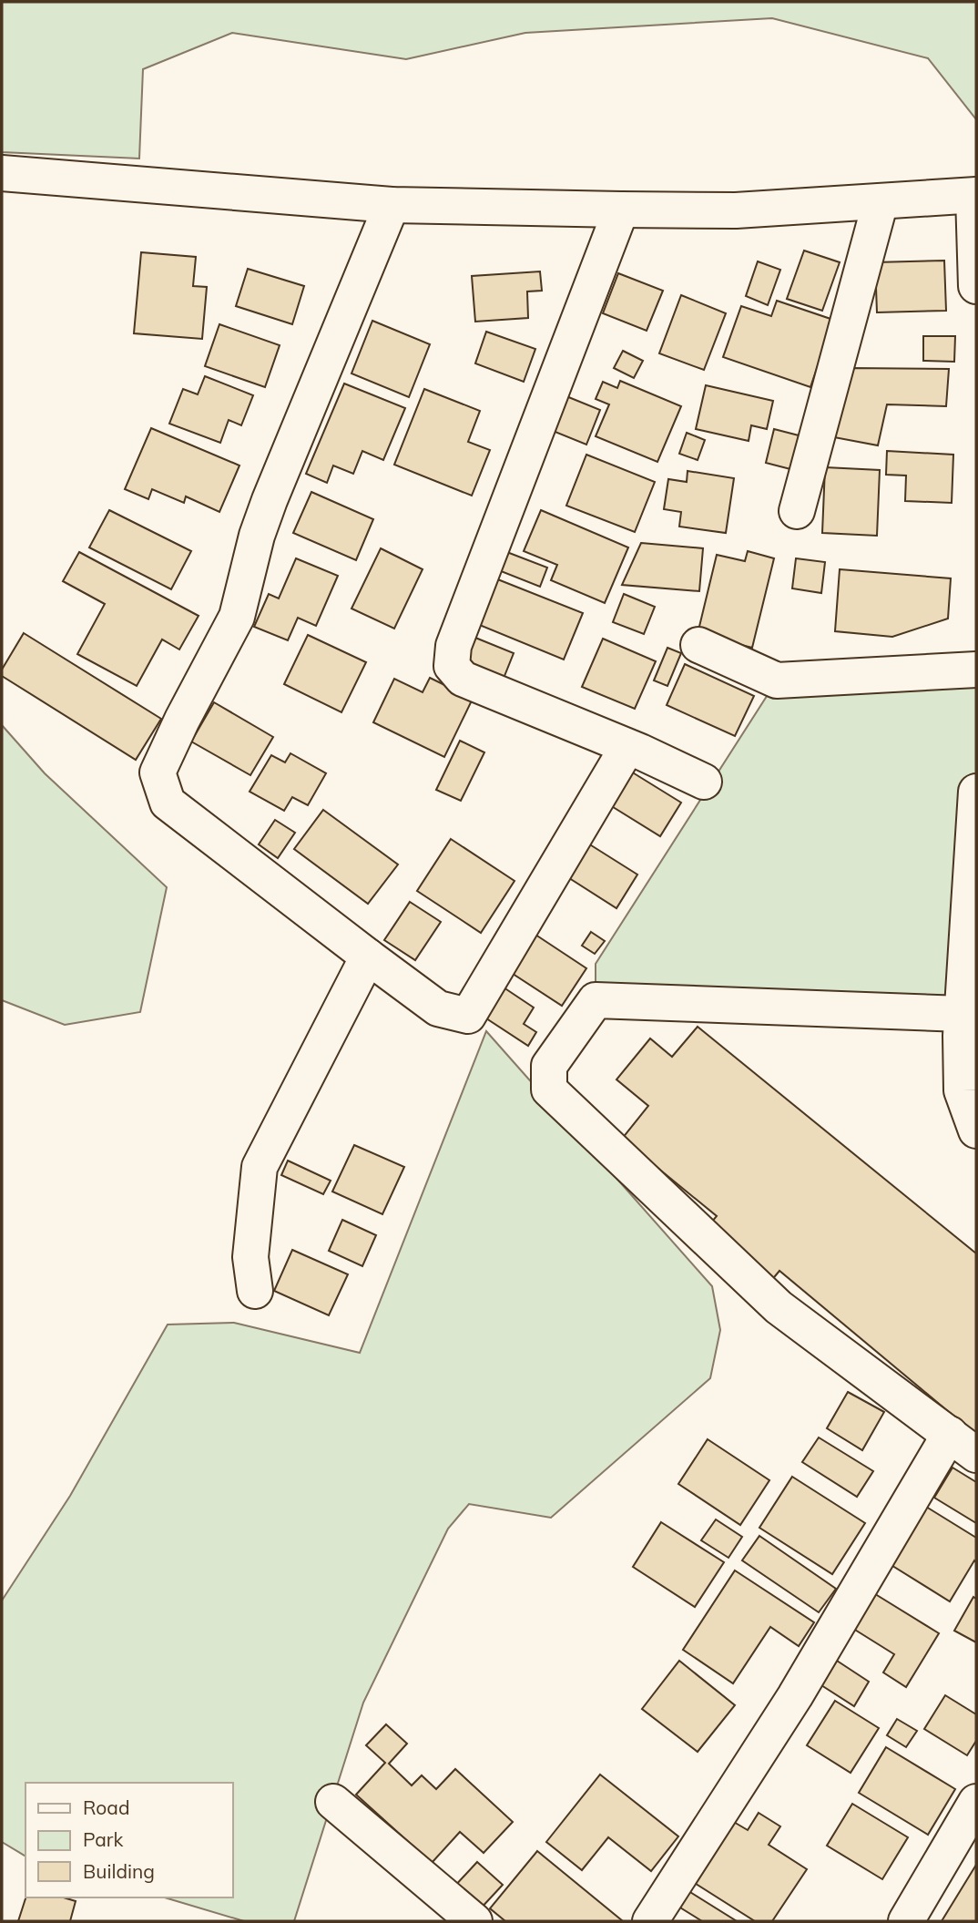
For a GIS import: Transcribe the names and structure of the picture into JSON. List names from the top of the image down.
{
  "legend": ["Road", "Park", "Building"]
}
